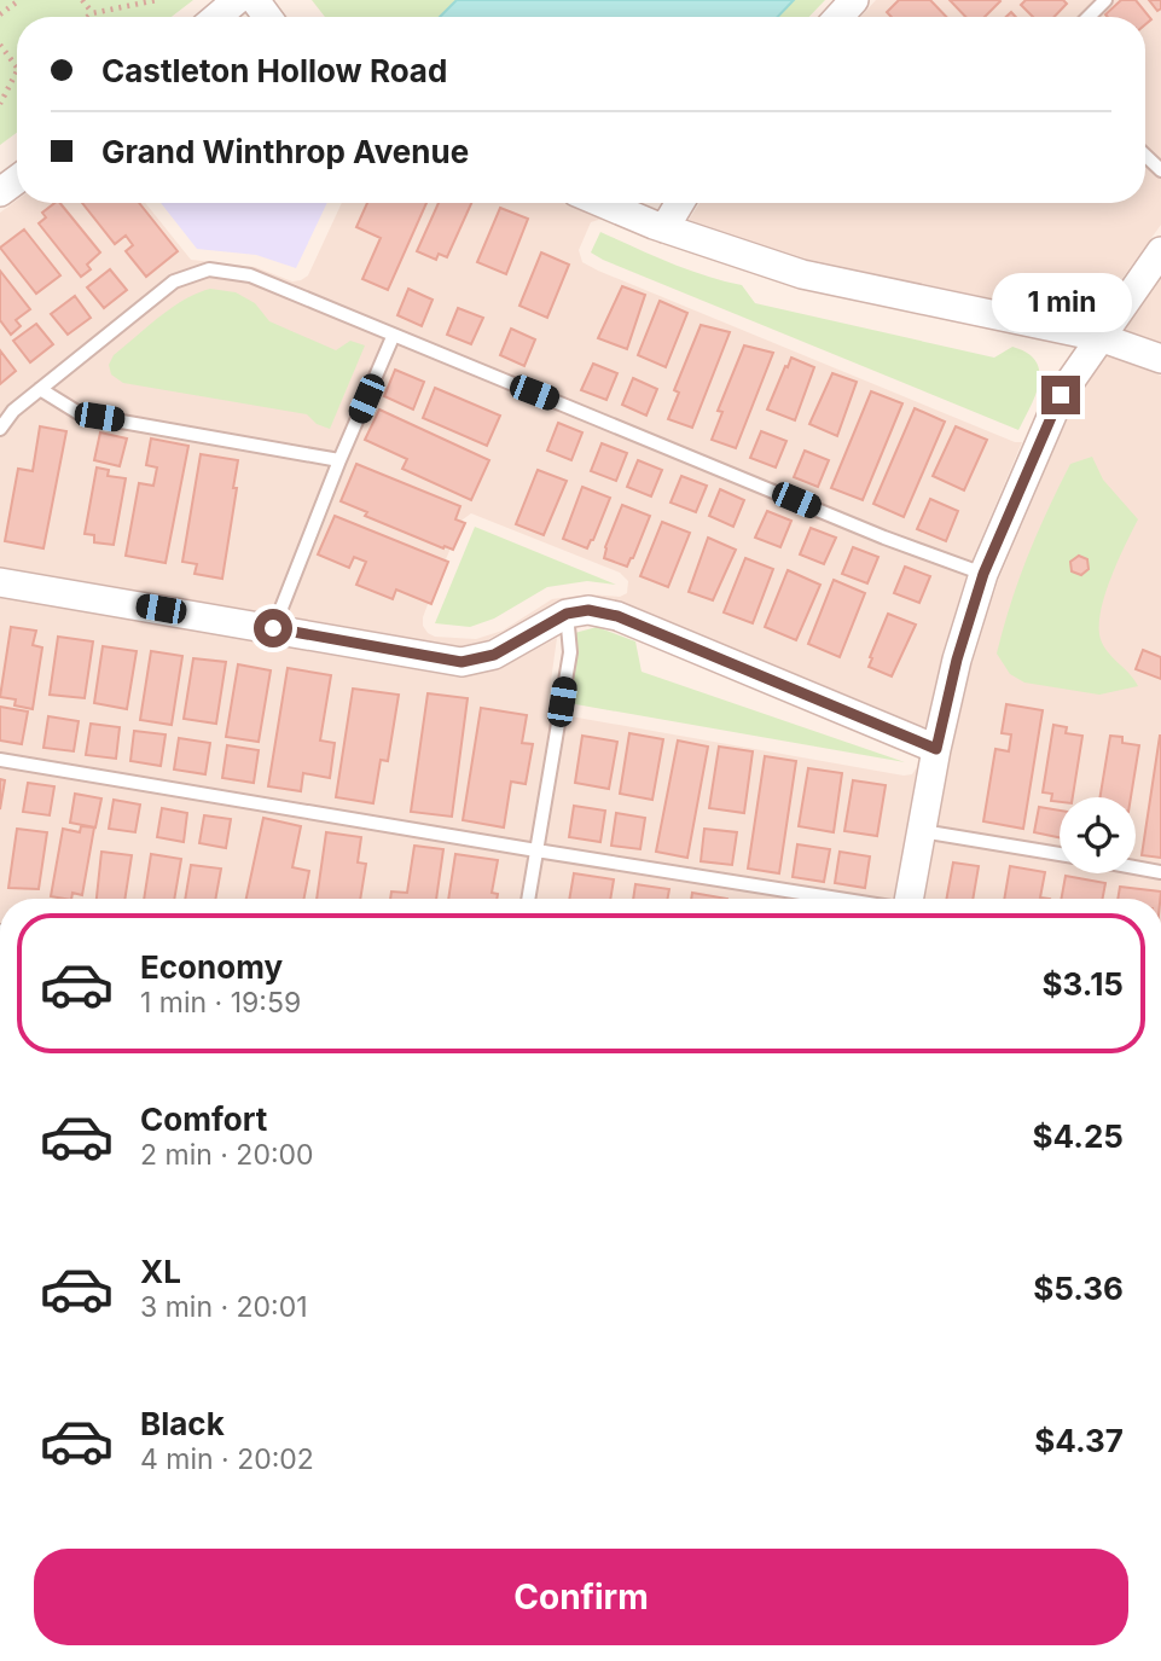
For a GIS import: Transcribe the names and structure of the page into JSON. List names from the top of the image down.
{
  "page": {
    "banner": ["Castleton Hollow Road", "Grand Winthrop Avenue"],
    "bubble": "1 min",
    "list": [
      {
        "name": "Economy",
        "note": "1 min · 19:59",
        "value": "$3.15"
      },
      {
        "name": "Comfort",
        "note": "2 min · 20:00",
        "value": "$4.25"
      },
      {
        "name": "XL",
        "note": "3 min · 20:01",
        "value": "$5.36"
      },
      {
        "name": "Black",
        "note": "4 min · 20:02",
        "value": "$4.37"
      }
    ],
    "buttons": "Confirm"
  }
}
